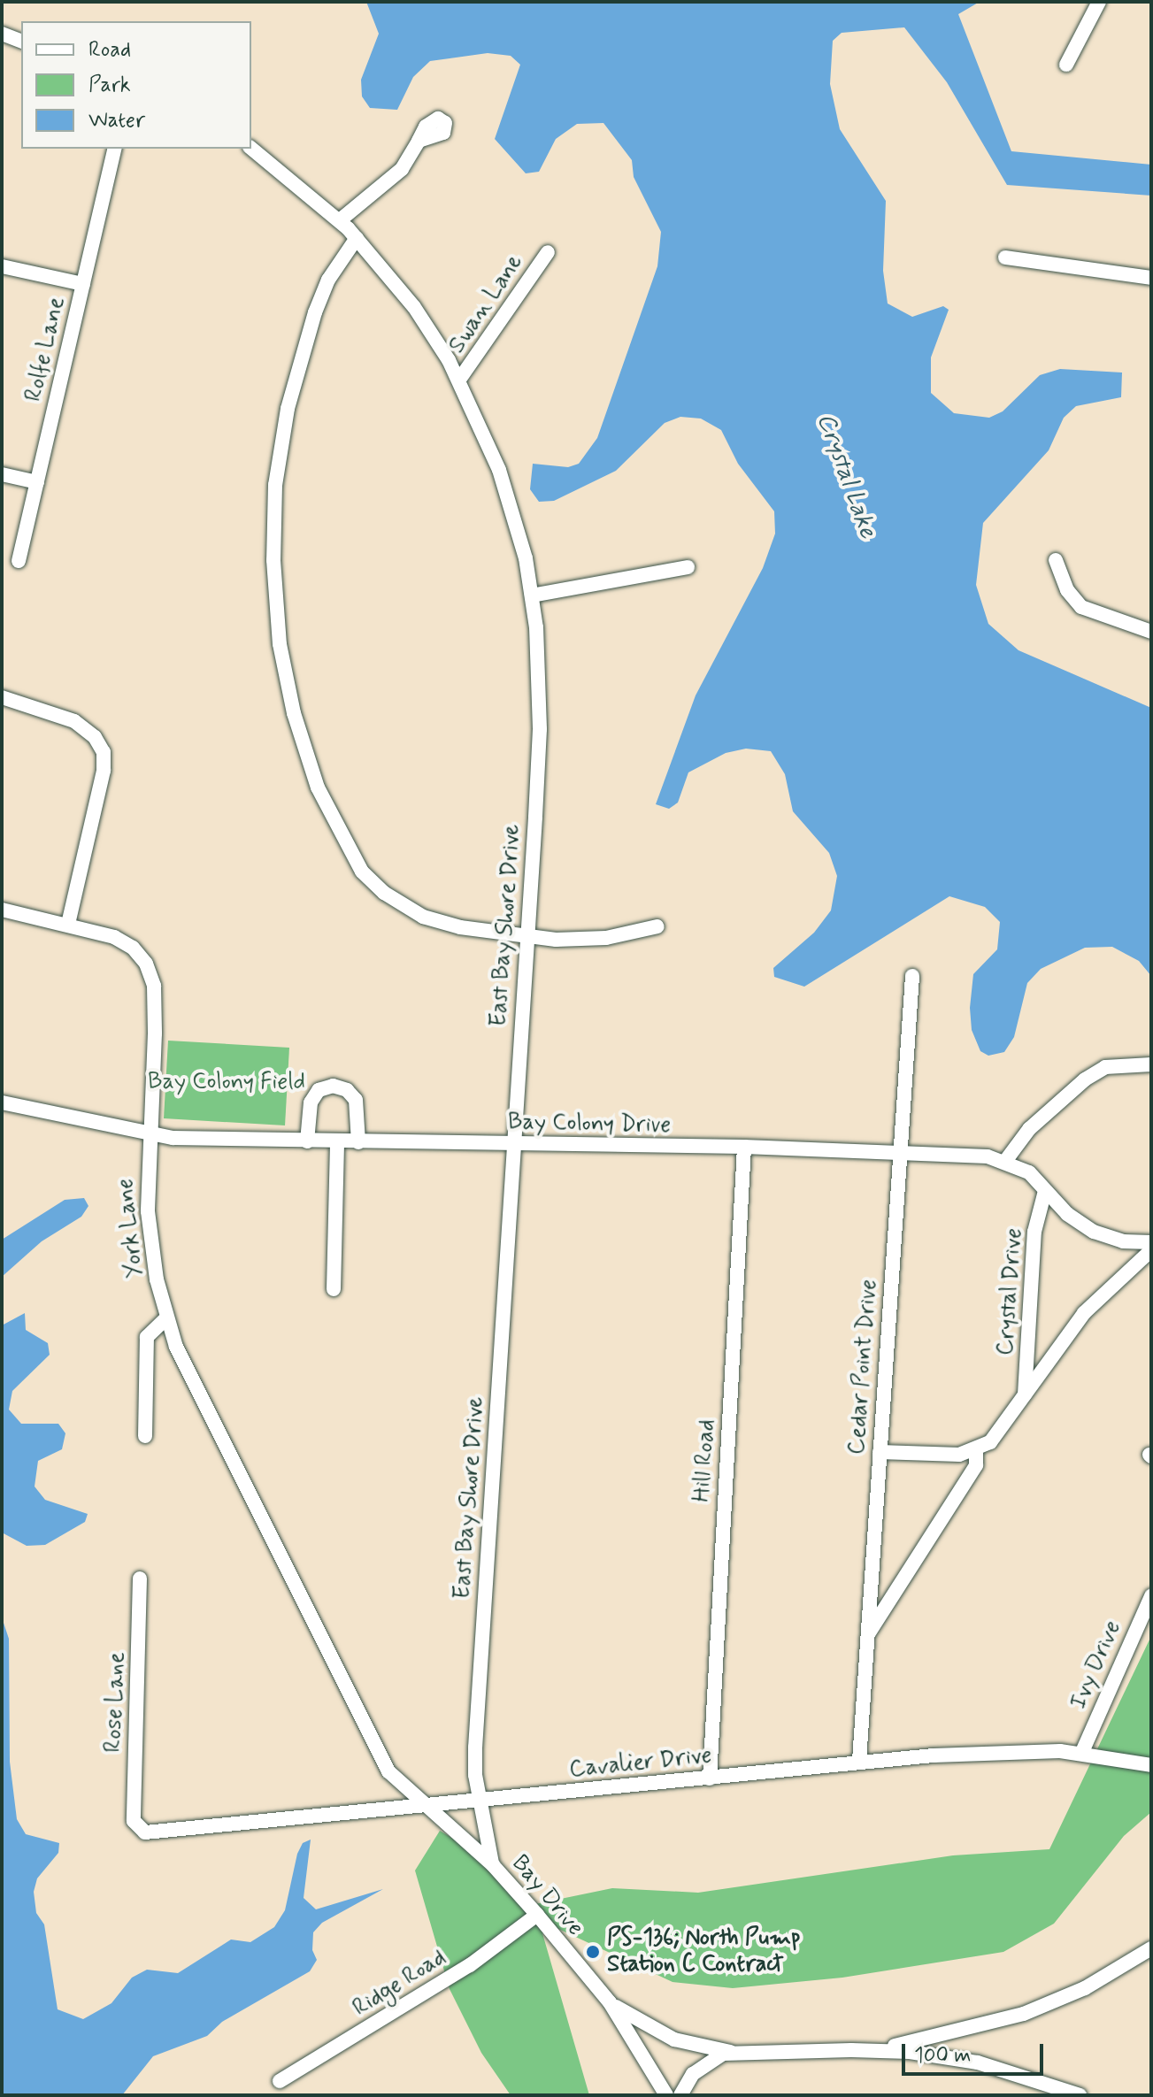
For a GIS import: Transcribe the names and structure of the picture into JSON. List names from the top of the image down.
{
  "streets": {
    "street": [
      "Swan Lane",
      "Rolfe Lane",
      "East Bay Shore Drive",
      "Bay Colony Drive",
      "York Lane",
      "Crystal Drive",
      "Cedar Point Drive",
      "Hill Road",
      "Ivy Drive",
      "Rose Lane",
      "Cavalier Drive",
      "Bay Drive",
      "Ridge Road"
    ]
  },
  "crossings": [
    ["Swan Lane", "East Bay Shore Drive"],
    ["East Bay Shore Drive", "Bay Colony Drive"],
    ["East Bay Shore Drive", "Cavalier Drive"],
    ["East Bay Shore Drive", "Bay Drive"],
    ["Bay Colony Drive", "York Lane"],
    ["Bay Colony Drive", "Crystal Drive"],
    ["Bay Colony Drive", "Cedar Point Drive"],
    ["Bay Colony Drive", "Hill Road"],
    ["York Lane", "Cavalier Drive"],
    ["York Lane", "Bay Drive"],
    ["Cedar Point Drive", "Cavalier Drive"],
    ["Hill Road", "Cavalier Drive"],
    ["Ivy Drive", "Cavalier Drive"],
    ["Rose Lane", "Cavalier Drive"],
    ["Cavalier Drive", "Bay Drive"],
    ["Bay Drive", "Ridge Road"]
  ],
  "water": ["Crystal Lake"],
  "parks": ["Bay Colony Field"],
  "places": ["PS-136; North Pump Station C Contract"],
  "legend": ["Road", "Park", "Water"],
  "scale_bar": "100 m"
}
